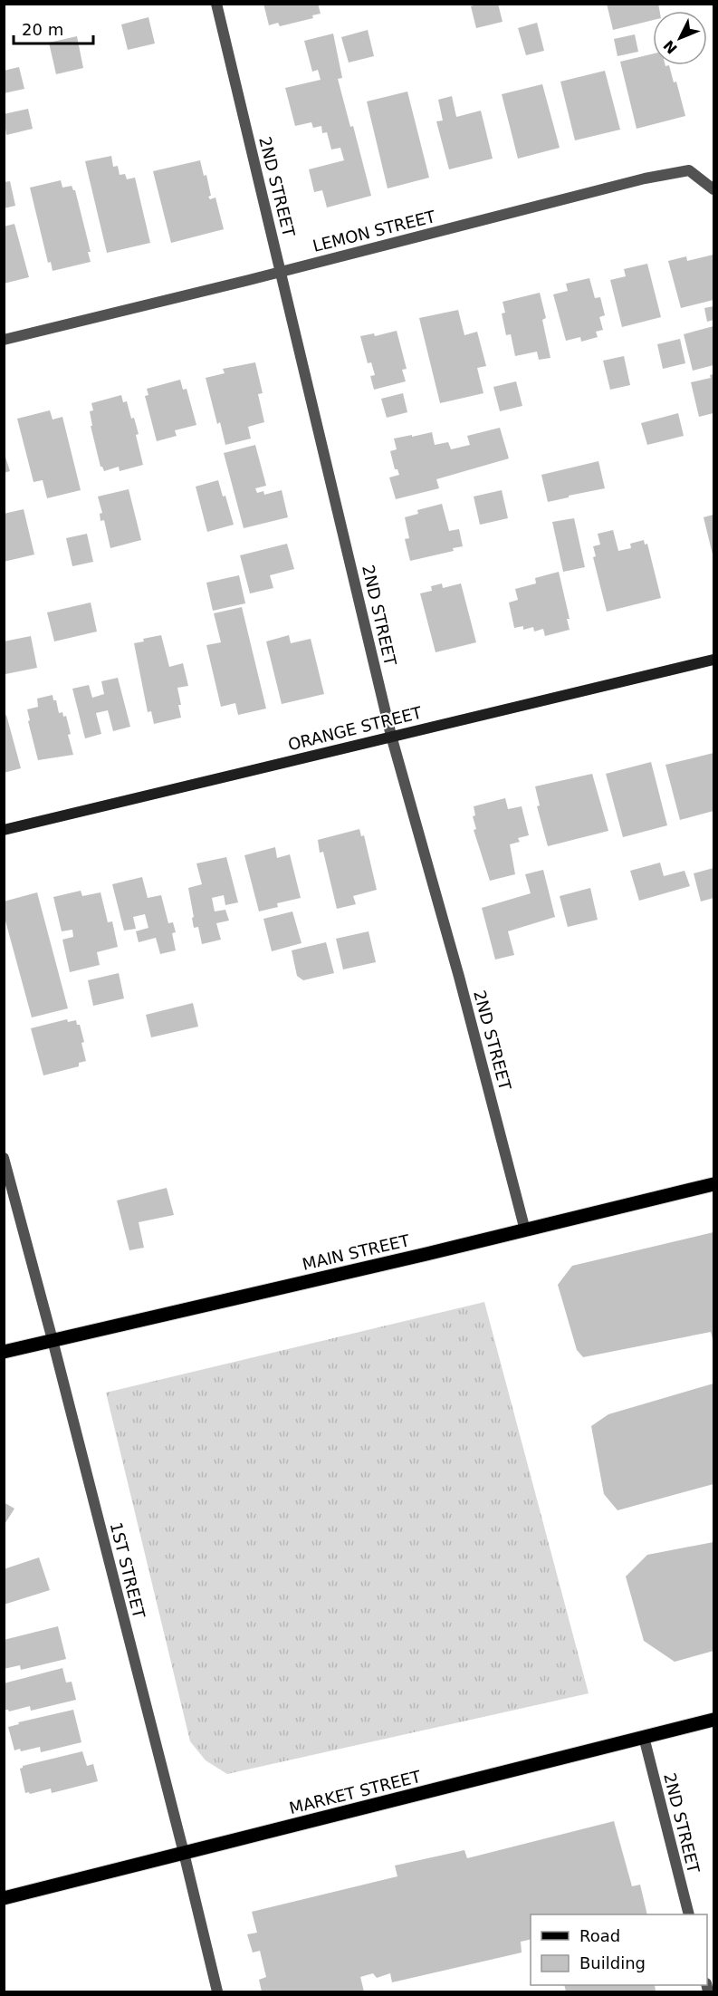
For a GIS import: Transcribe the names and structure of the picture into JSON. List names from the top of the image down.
{
  "streets": {
    "main road": ["MAIN STREET", "MARKET STREET"],
    "street": [
      "2ND STREET",
      "LEMON STREET",
      "ORANGE STREET",
      "1ST STREET"
    ]
  },
  "crossings": [
    ["2ND STREET", "LEMON STREET"],
    ["2ND STREET", "ORANGE STREET"],
    ["2ND STREET", "MAIN STREET"],
    ["2ND STREET", "MARKET STREET"],
    ["MAIN STREET", "1ST STREET"],
    ["1ST STREET", "MARKET STREET"]
  ],
  "legend": ["Road", "Building"],
  "scale_bar": "20 m",
  "north": "bottom left"
}
